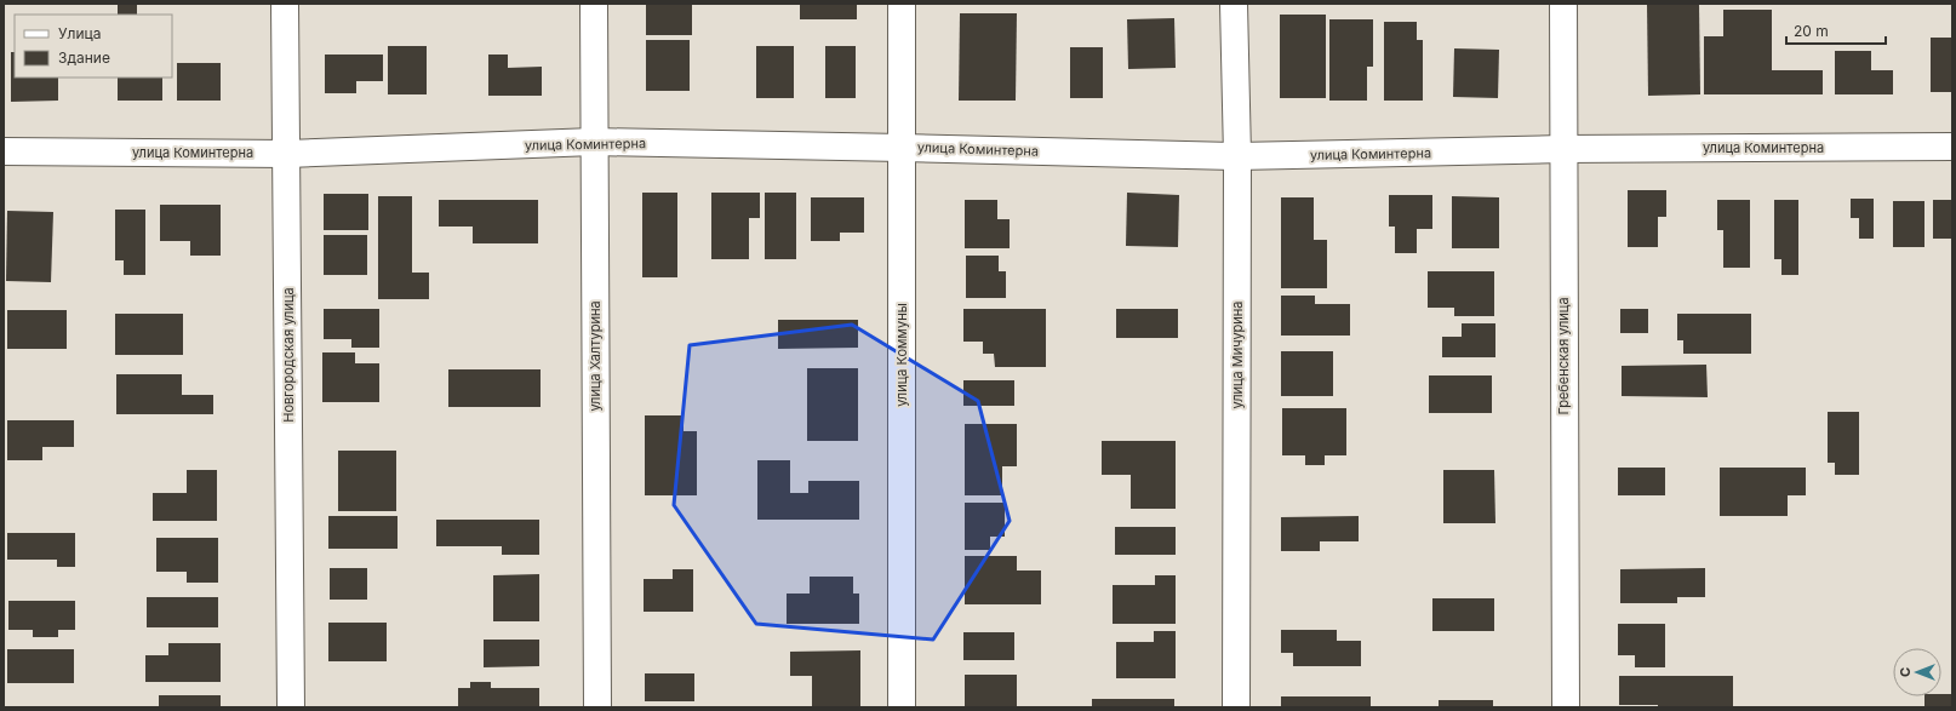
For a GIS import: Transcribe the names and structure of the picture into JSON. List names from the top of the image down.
{
  "streets": {
    "street": [
      "улица Коминтерна",
      "Новгородская улица",
      "улица Коммуны",
      "улица Мичурина",
      "улица Халтурина",
      "Гребенская улица"
    ]
  },
  "crossings": [
    ["улица Коминтерна", "Новгородская улица"],
    ["улица Коминтерна", "улица Коммуны"],
    ["улица Коминтерна", "улица Мичурина"],
    ["улица Коминтерна", "улица Халтурина"],
    ["улица Коминтерна", "Гребенская улица"]
  ],
  "legend": ["Улица", "Здание"],
  "scale_bar": "20 m",
  "north": "left"
}
